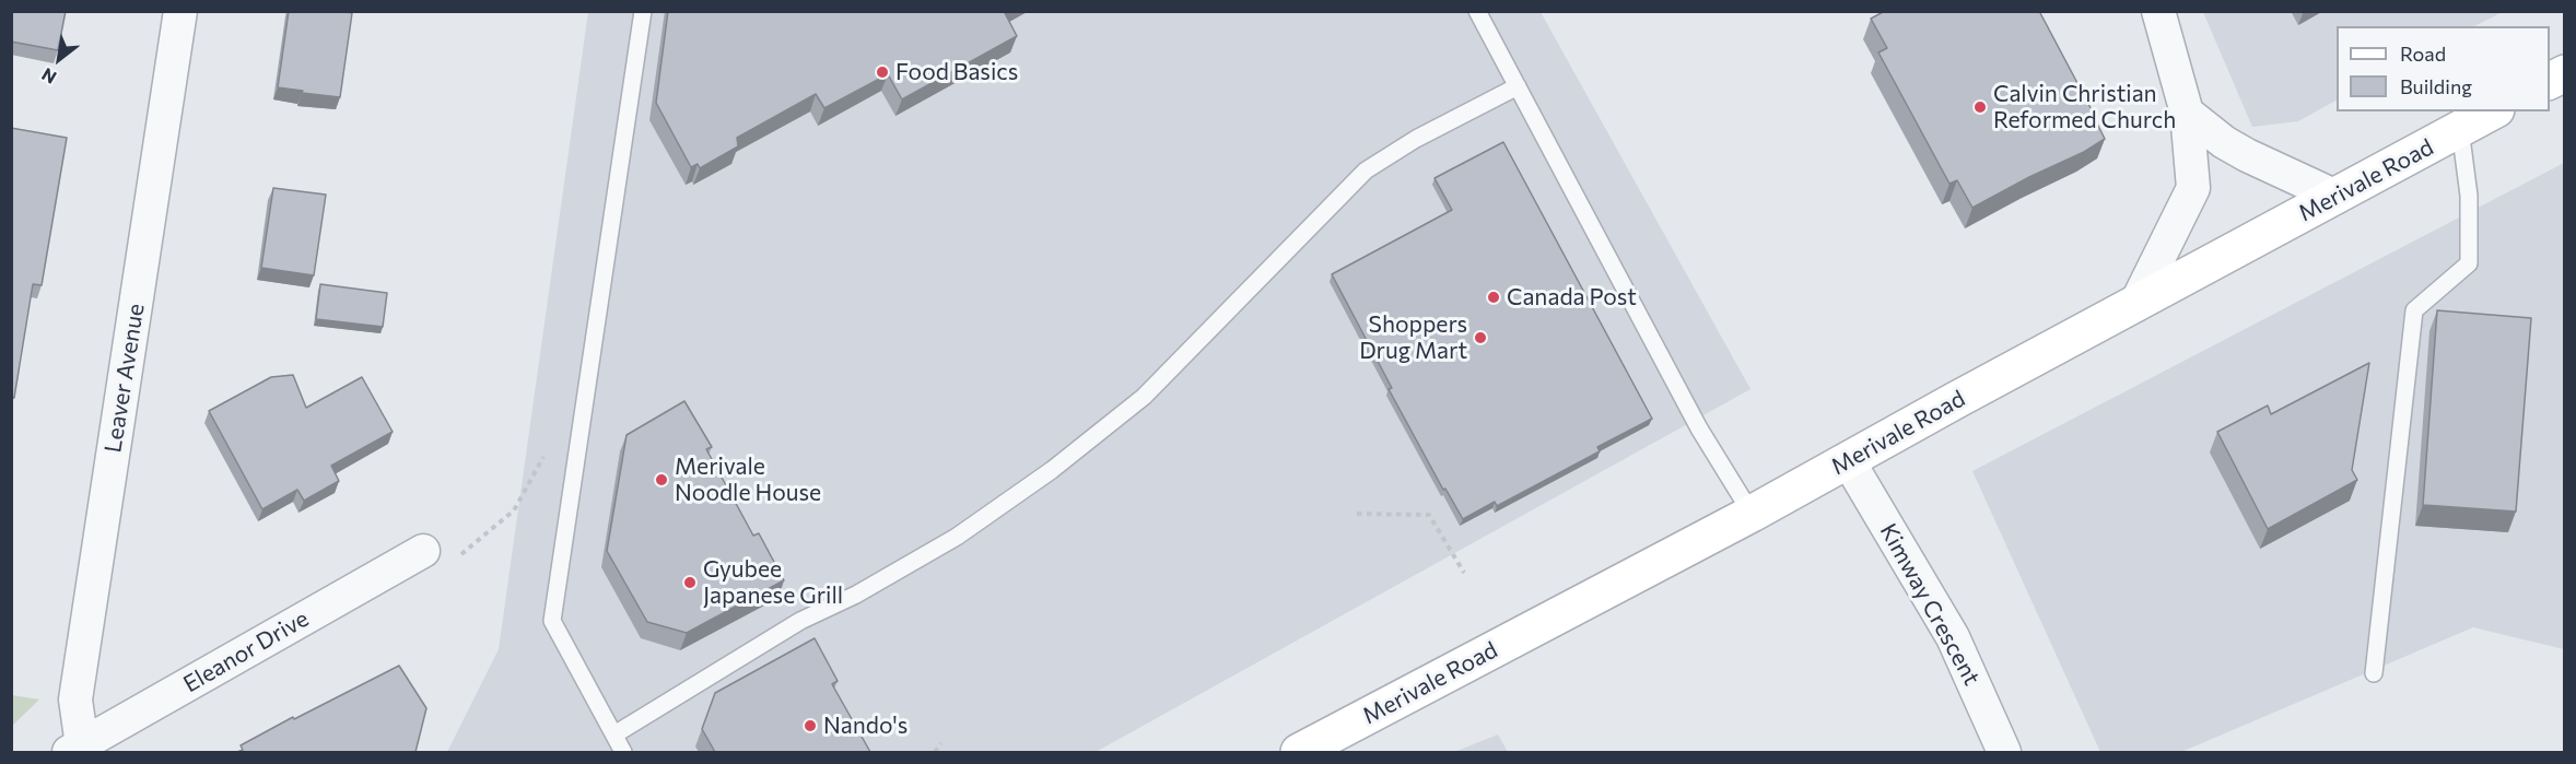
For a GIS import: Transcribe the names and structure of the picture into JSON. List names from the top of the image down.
{
  "streets": {
    "main road": ["Merivale Road"],
    "street": ["Leaver Avenue", "Kimway Crescent", "Eleanor Drive"]
  },
  "crossings": [
    ["Merivale Road", "Kimway Crescent"],
    ["Leaver Avenue", "Eleanor Drive"]
  ],
  "places": [
    "Food Basics",
    "Calvin Christian Reformed Church",
    "Canada Post",
    "Shoppers Drug Mart",
    "Merivale Noodle House",
    "Gyubee Japanese Grill",
    "Nando's"
  ],
  "legend": ["Road", "Building"],
  "north": "bottom left"
}
